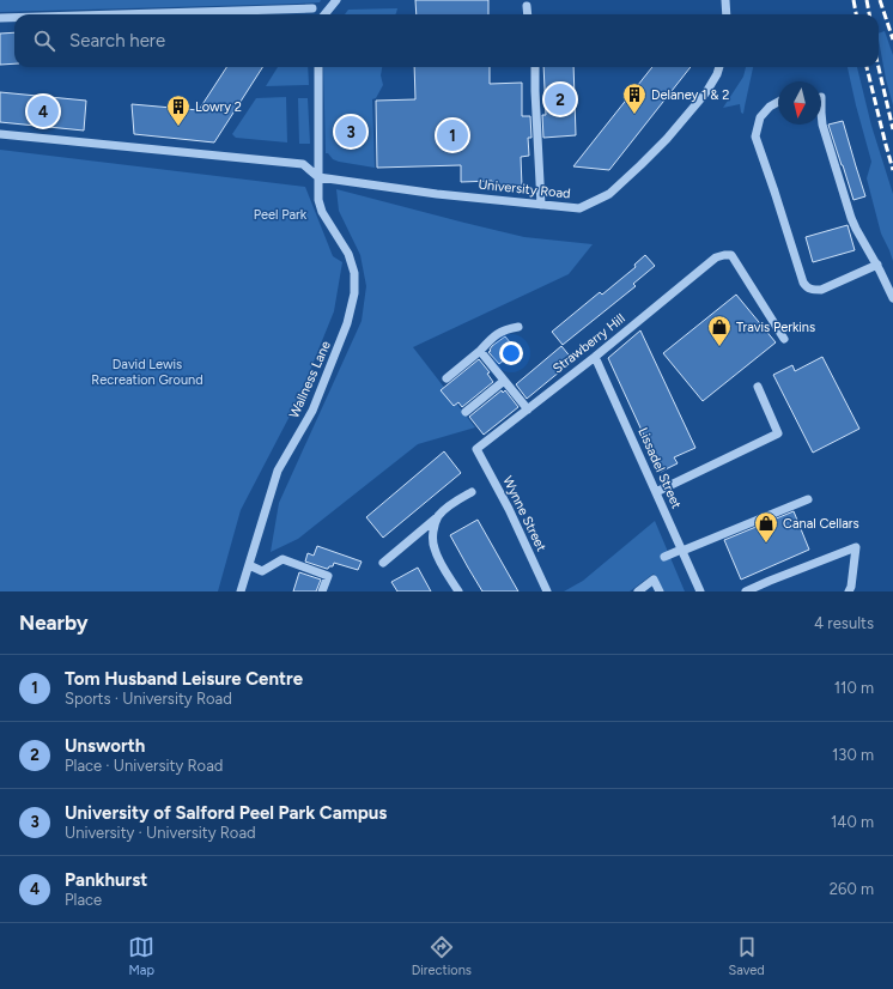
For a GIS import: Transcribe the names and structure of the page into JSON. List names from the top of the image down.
{
  "streets": {
    "street": [
      "University Road",
      "Strawberry Hill",
      "Wallness Lane",
      "Lissadel Street",
      "Wynne Street"
    ]
  },
  "crossings": [
    ["University Road", "Wallness Lane"],
    ["Strawberry Hill", "Lissadel Street"],
    ["Strawberry Hill", "Wynne Street"]
  ],
  "parks": ["Peel Park", "David Lewis Recreation Ground"],
  "places": {
    "building": ["Delaney 1 & 2", "Lowry 2"],
    "shop": ["Travis Perkins", "Canal Cellars"]
  },
  "north": "bottom",
  "page": {
    "search": "Search here",
    "pins": [
      "2",
      "4",
      "3",
      "1"
    ],
    "heading": ["Nearby", "4 results"],
    "list": [
      {
        "mark": "1",
        "name": "Tom Husband Leisure Centre",
        "note": "Sports · University Road",
        "value": "110 m"
      },
      {
        "mark": "2",
        "name": "Unsworth",
        "note": "Place · University Road",
        "value": "130 m"
      },
      {
        "mark": "3",
        "name": "University of Salford Peel Park Campus",
        "note": "University · University Road",
        "value": "140 m"
      },
      {
        "mark": "4",
        "name": "Pankhurst",
        "note": "Place",
        "value": "260 m"
      }
    ],
    "nav": ["Map", "Directions", "Saved"]
  }
}
